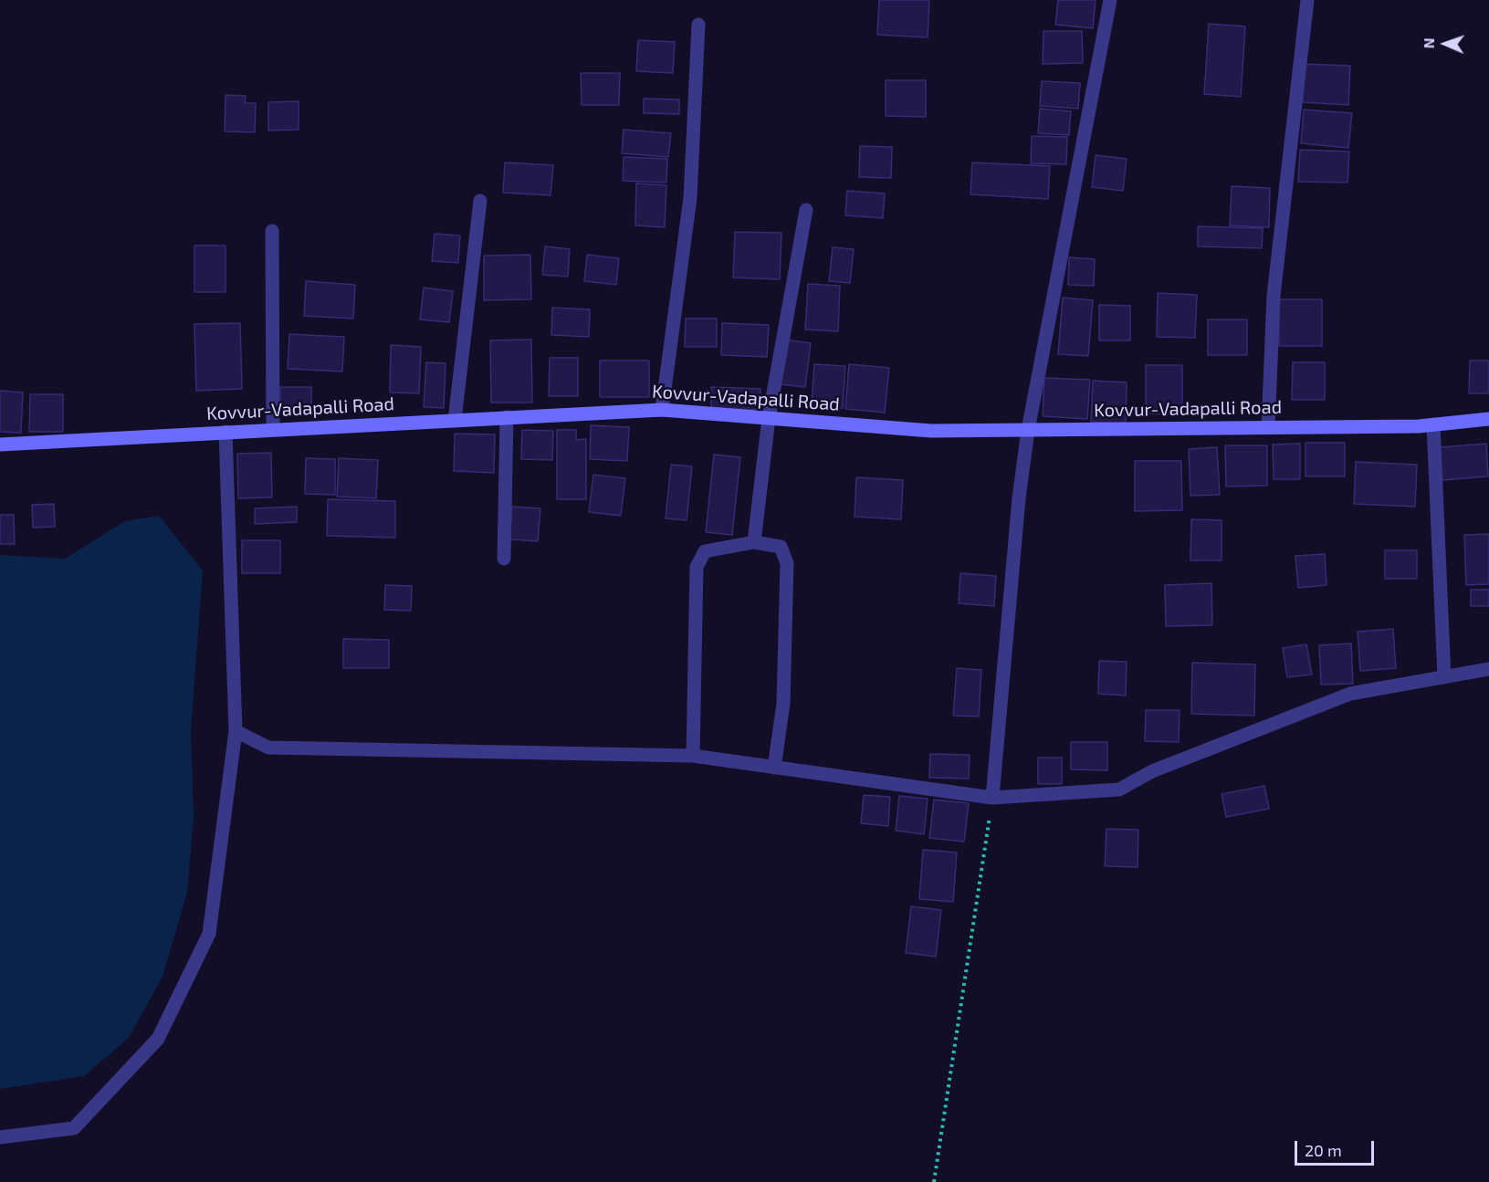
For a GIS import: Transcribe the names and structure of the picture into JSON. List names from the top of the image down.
{
  "streets": {
    "main road": ["Kovvur-Vadapalli Road"]
  },
  "scale_bar": "20 m",
  "north": "left"
}
